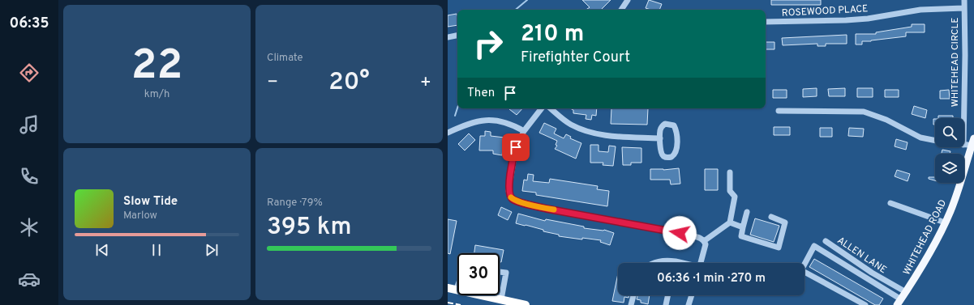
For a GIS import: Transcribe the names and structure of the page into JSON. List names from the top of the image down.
{
  "streets": {
    "main road": ["WHITEHEAD ROAD"],
    "street": ["ROSEWOOD PLACE", "WHITEHEAD CIRCLE", "ALLEN LANE"]
  },
  "crossings": [
    ["ROSEWOOD PLACE", "WHITEHEAD CIRCLE"],
    ["WHITEHEAD ROAD", "ALLEN LANE"]
  ],
  "page": {
    "tabs": "06:35",
    "tile": [
      ["22", "km/h"],
      "Climate",
      ["Range · 79%", "395 km"]
    ],
    "turn": ["210 m", "Firefighter Court"],
    "heat": ["−", "20°", "+"],
    "then": "Then",
    "song": ["Slow Tide", "Marlow"],
    "limit": "30",
    "trip": "06:36 · 1 min · 270 m"
  }
}
